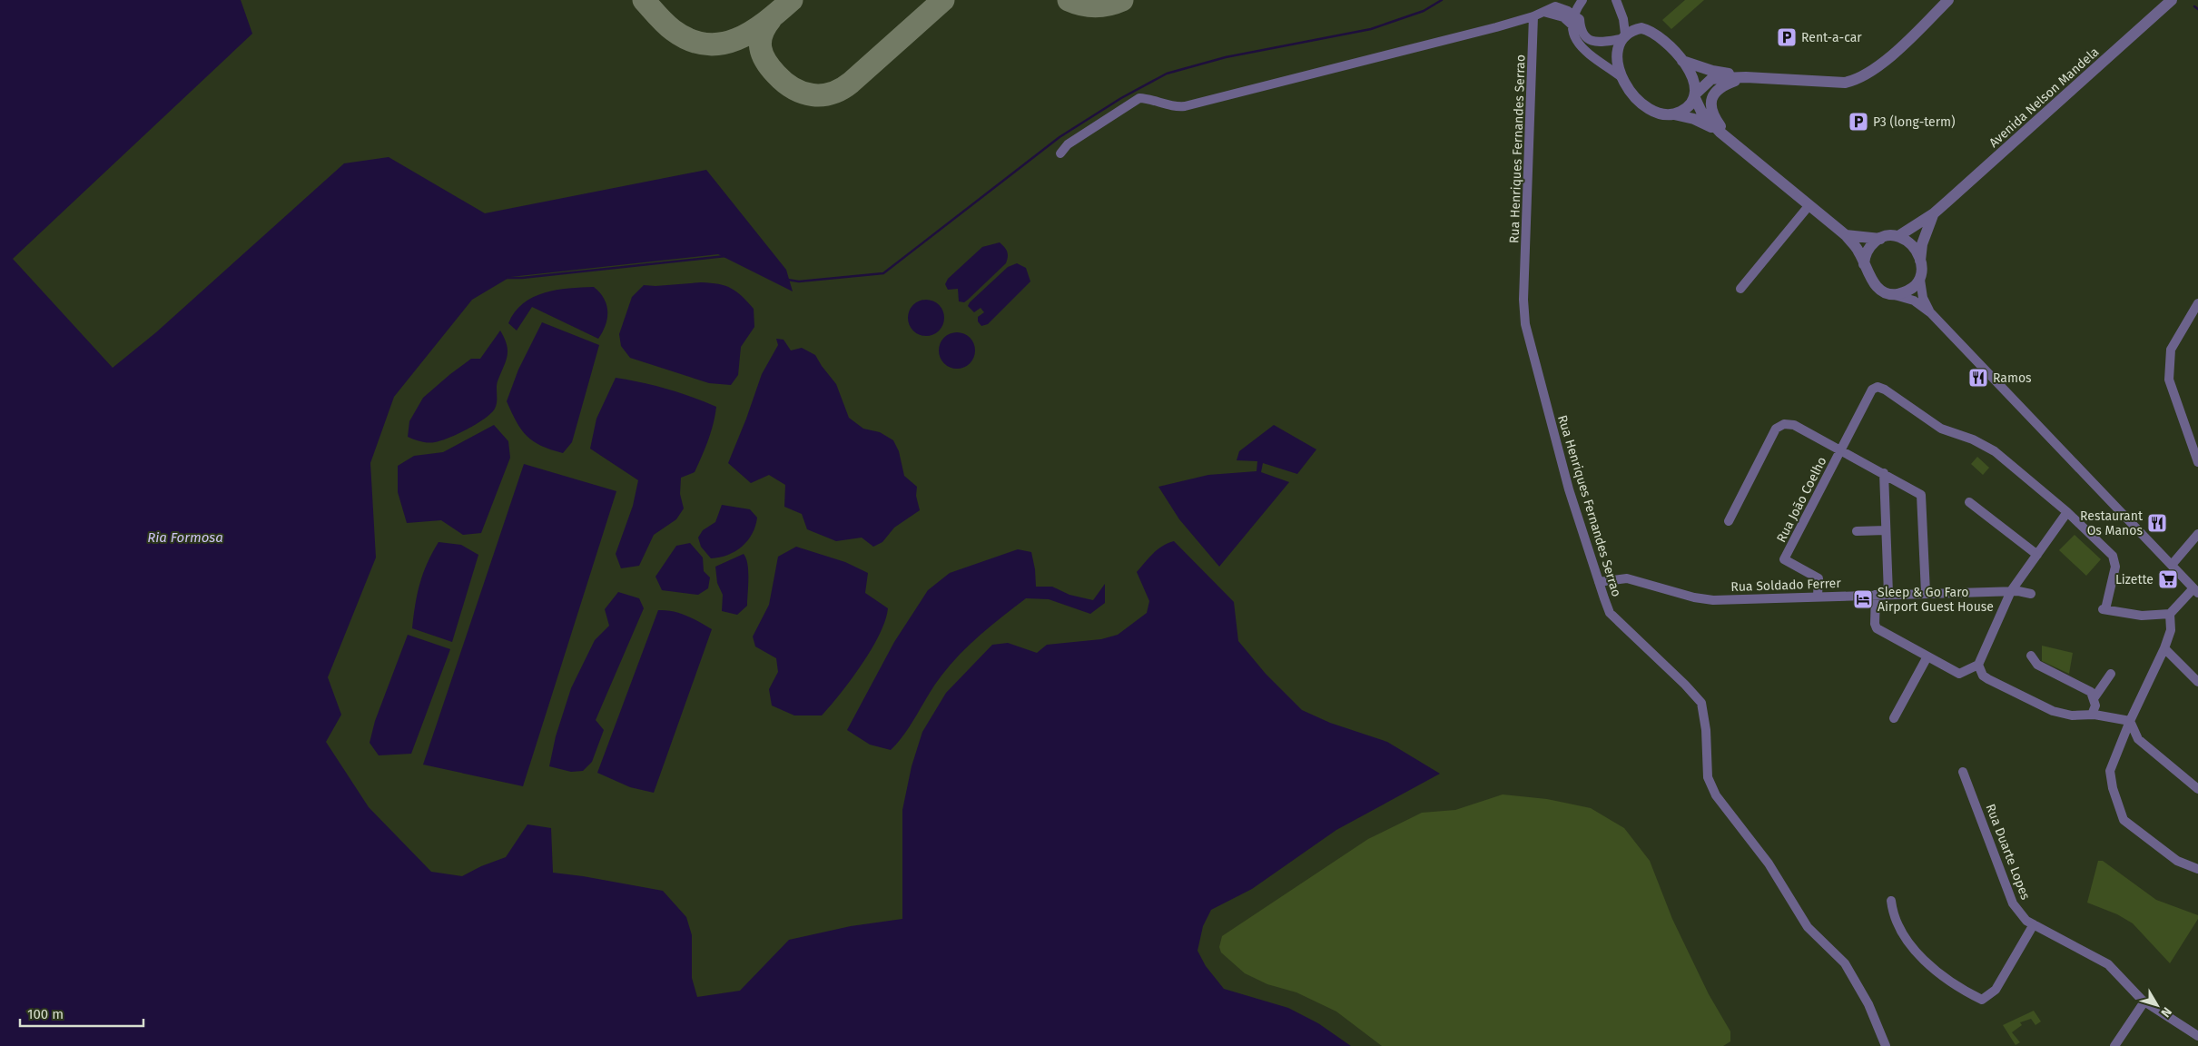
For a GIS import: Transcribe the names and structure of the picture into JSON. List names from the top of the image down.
{
  "streets": {
    "street": [
      "Avenida Nelson Mandela",
      "Rua Henriques Fernandes Serrao",
      "Rua João Coelho",
      "Rua Soldado Ferrer",
      "Rua Duarte Lopes"
    ]
  },
  "crossings": [
    ["Rua Henriques Fernandes Serrao", "Rua Soldado Ferrer"],
    ["Rua João Coelho", "Rua Soldado Ferrer"]
  ],
  "water": ["Ria Formosa"],
  "places": {
    "parking": ["Rent-a-car", "P3 (long-term)"],
    "restaurant": ["Ramos", "Restaurant Os Manos"],
    "supermarket": ["Lizette"],
    "hotel": ["Sleep & Go Faro Airport Guest House"]
  },
  "scale_bar": "100 m",
  "north": "bottom right"
}
